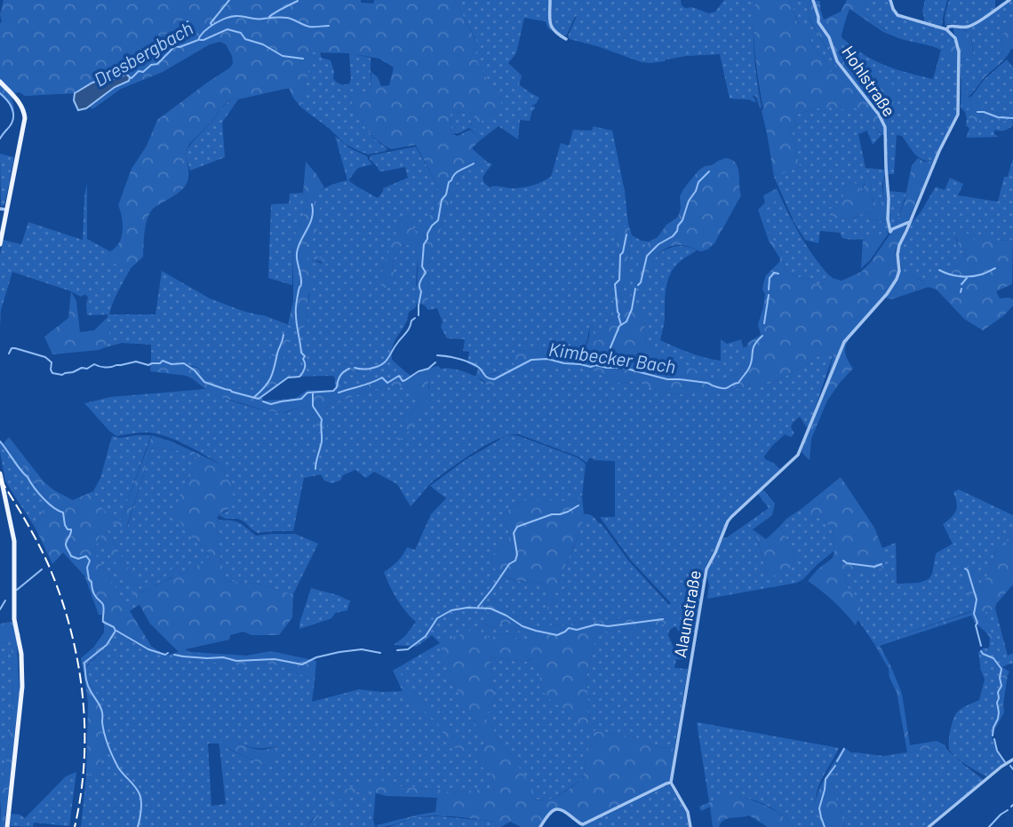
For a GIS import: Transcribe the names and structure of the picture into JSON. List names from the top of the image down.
{
  "streets": {
    "street": ["Hohlstraße", "Alaunstraße"]
  },
  "crossings": [
    ["Hohlstraße", "Alaunstraße"]
  ],
  "water": ["Dresbergbach", "Kimbecker Bach"]
}
